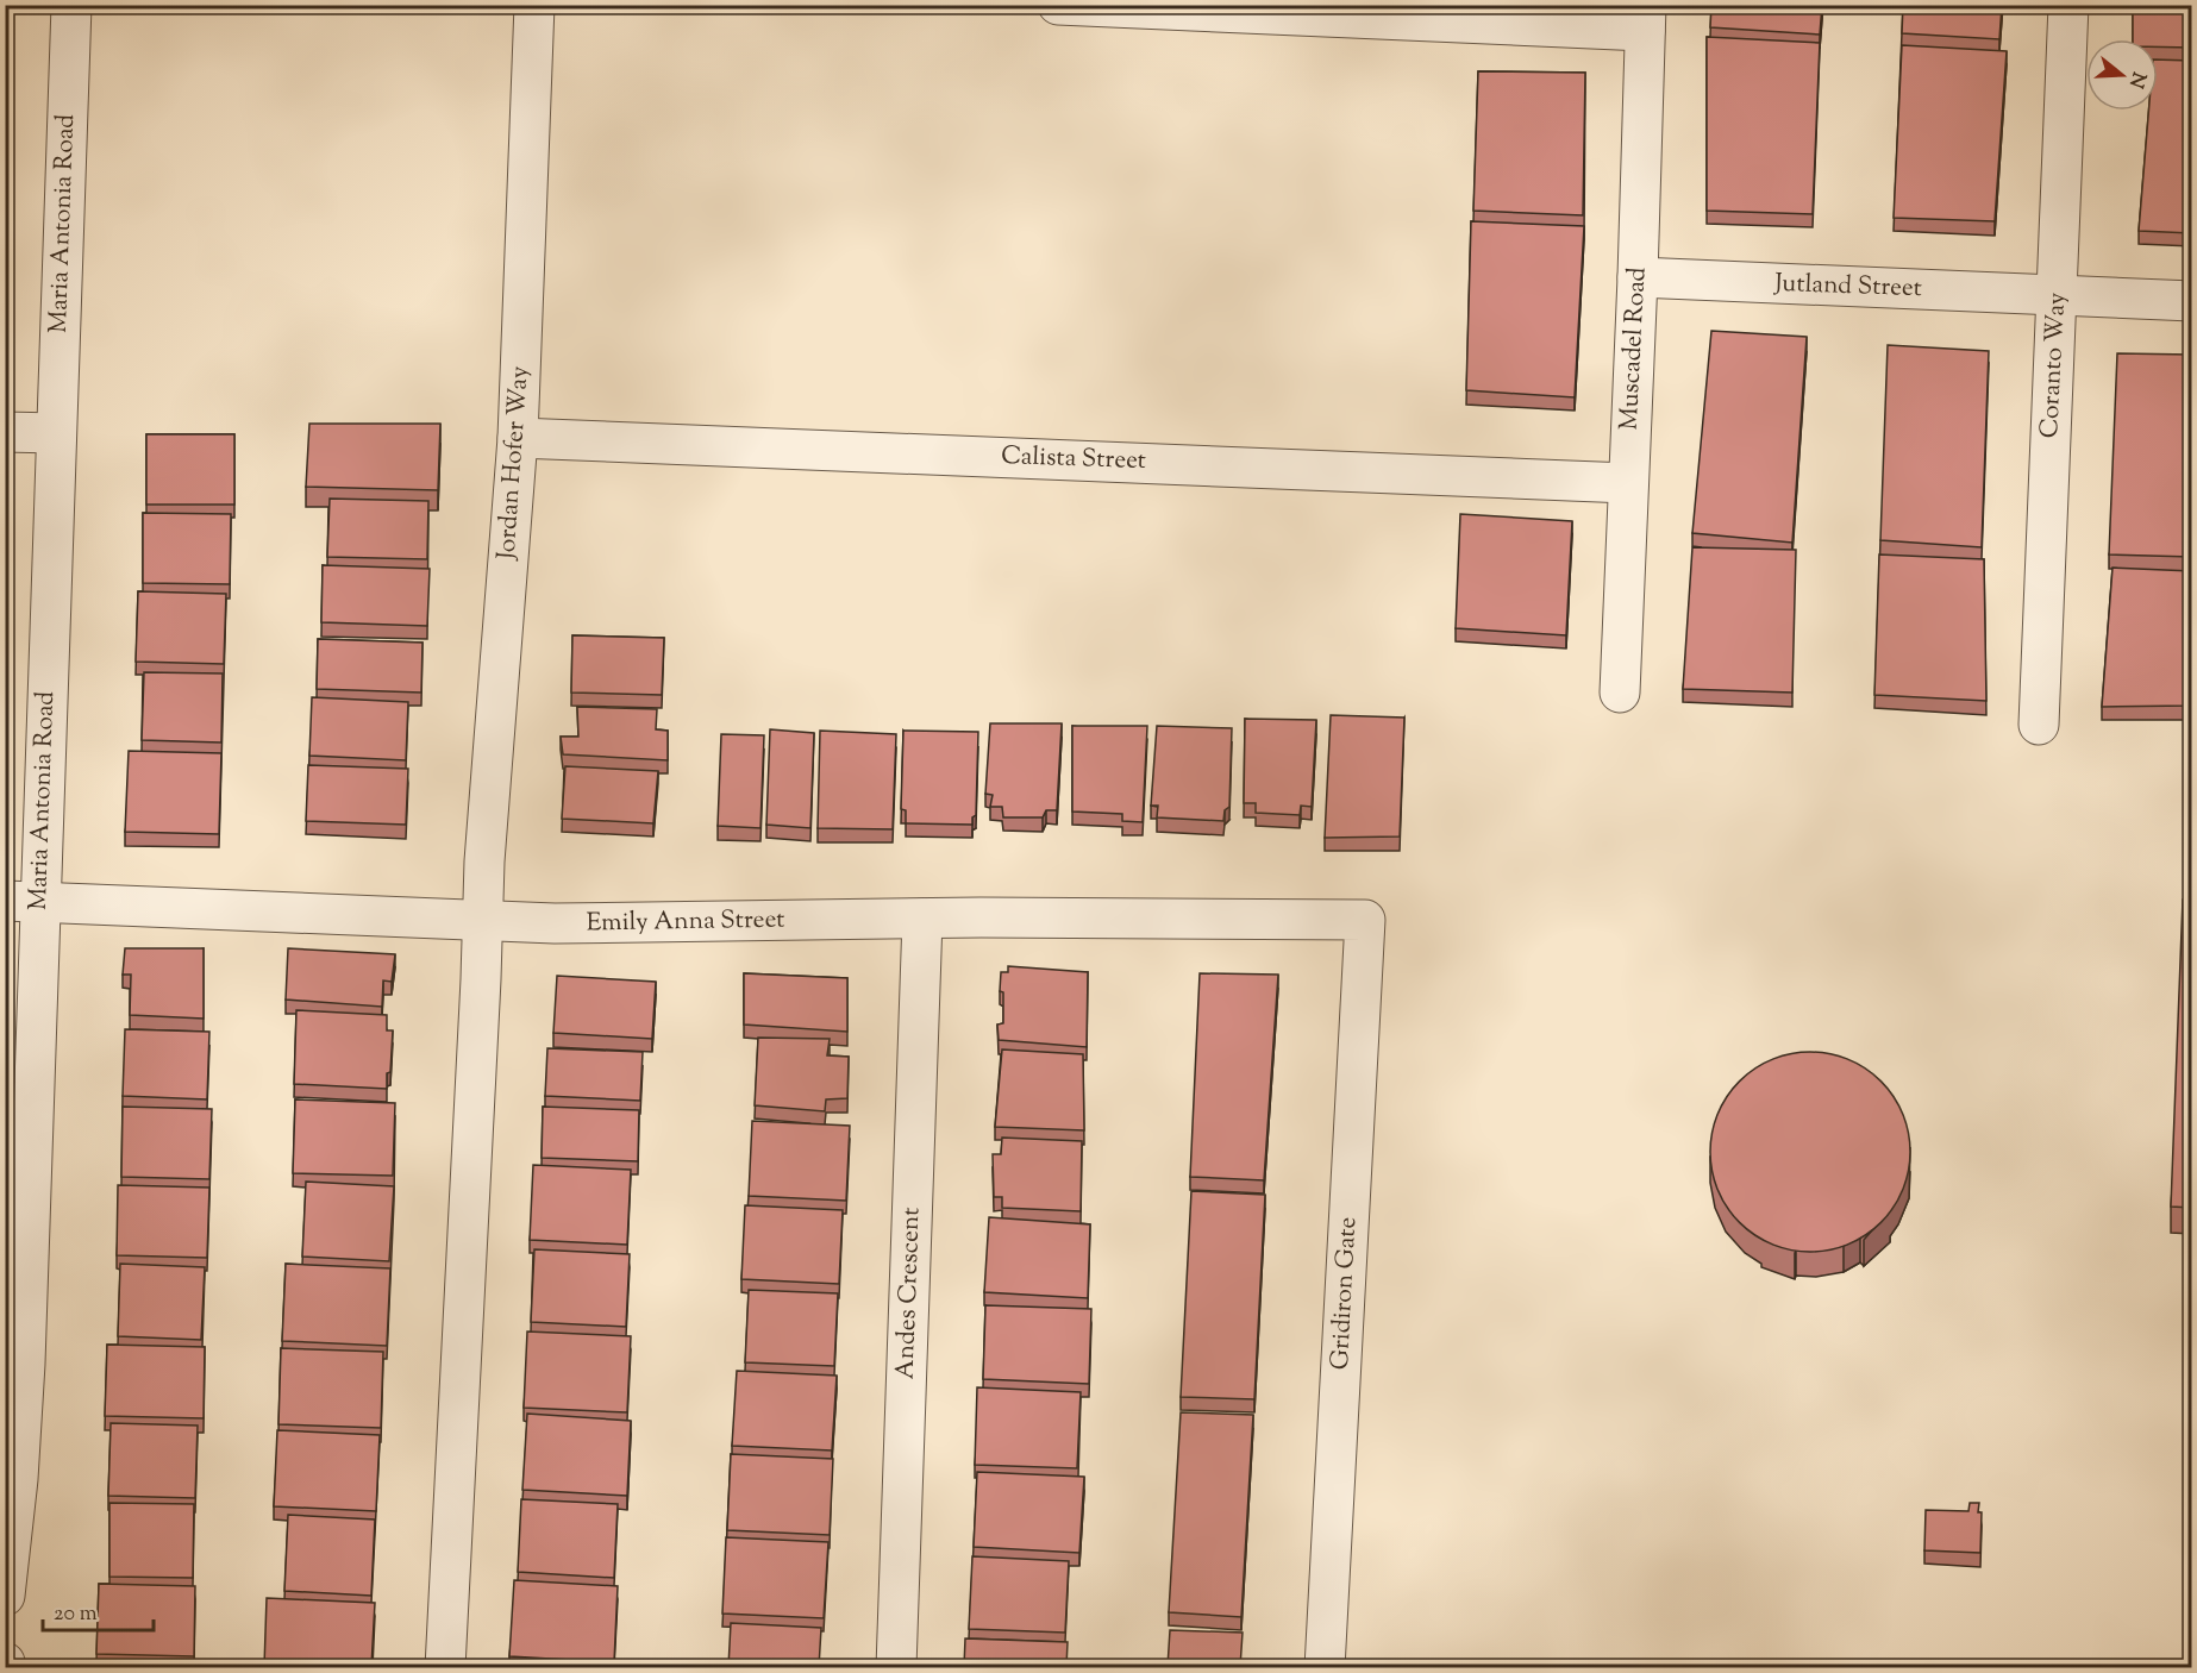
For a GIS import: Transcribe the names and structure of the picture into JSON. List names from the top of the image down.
{
  "streets": {
    "street": [
      "Maria Antonia Road",
      "Jutland Street",
      "Muscadel Road",
      "Coranto Way",
      "Calista Street",
      "Jordan Hofer Way",
      "Emily Anna Street",
      "Andes Crescent",
      "Gridiron Gate"
    ]
  },
  "crossings": [
    ["Maria Antonia Road", "Emily Anna Street"],
    ["Jutland Street", "Muscadel Road"],
    ["Jutland Street", "Coranto Way"],
    ["Muscadel Road", "Calista Street"],
    ["Calista Street", "Jordan Hofer Way"],
    ["Jordan Hofer Way", "Emily Anna Street"],
    ["Emily Anna Street", "Andes Crescent"],
    ["Emily Anna Street", "Gridiron Gate"]
  ],
  "scale_bar": "20 m",
  "north": "right"
}
